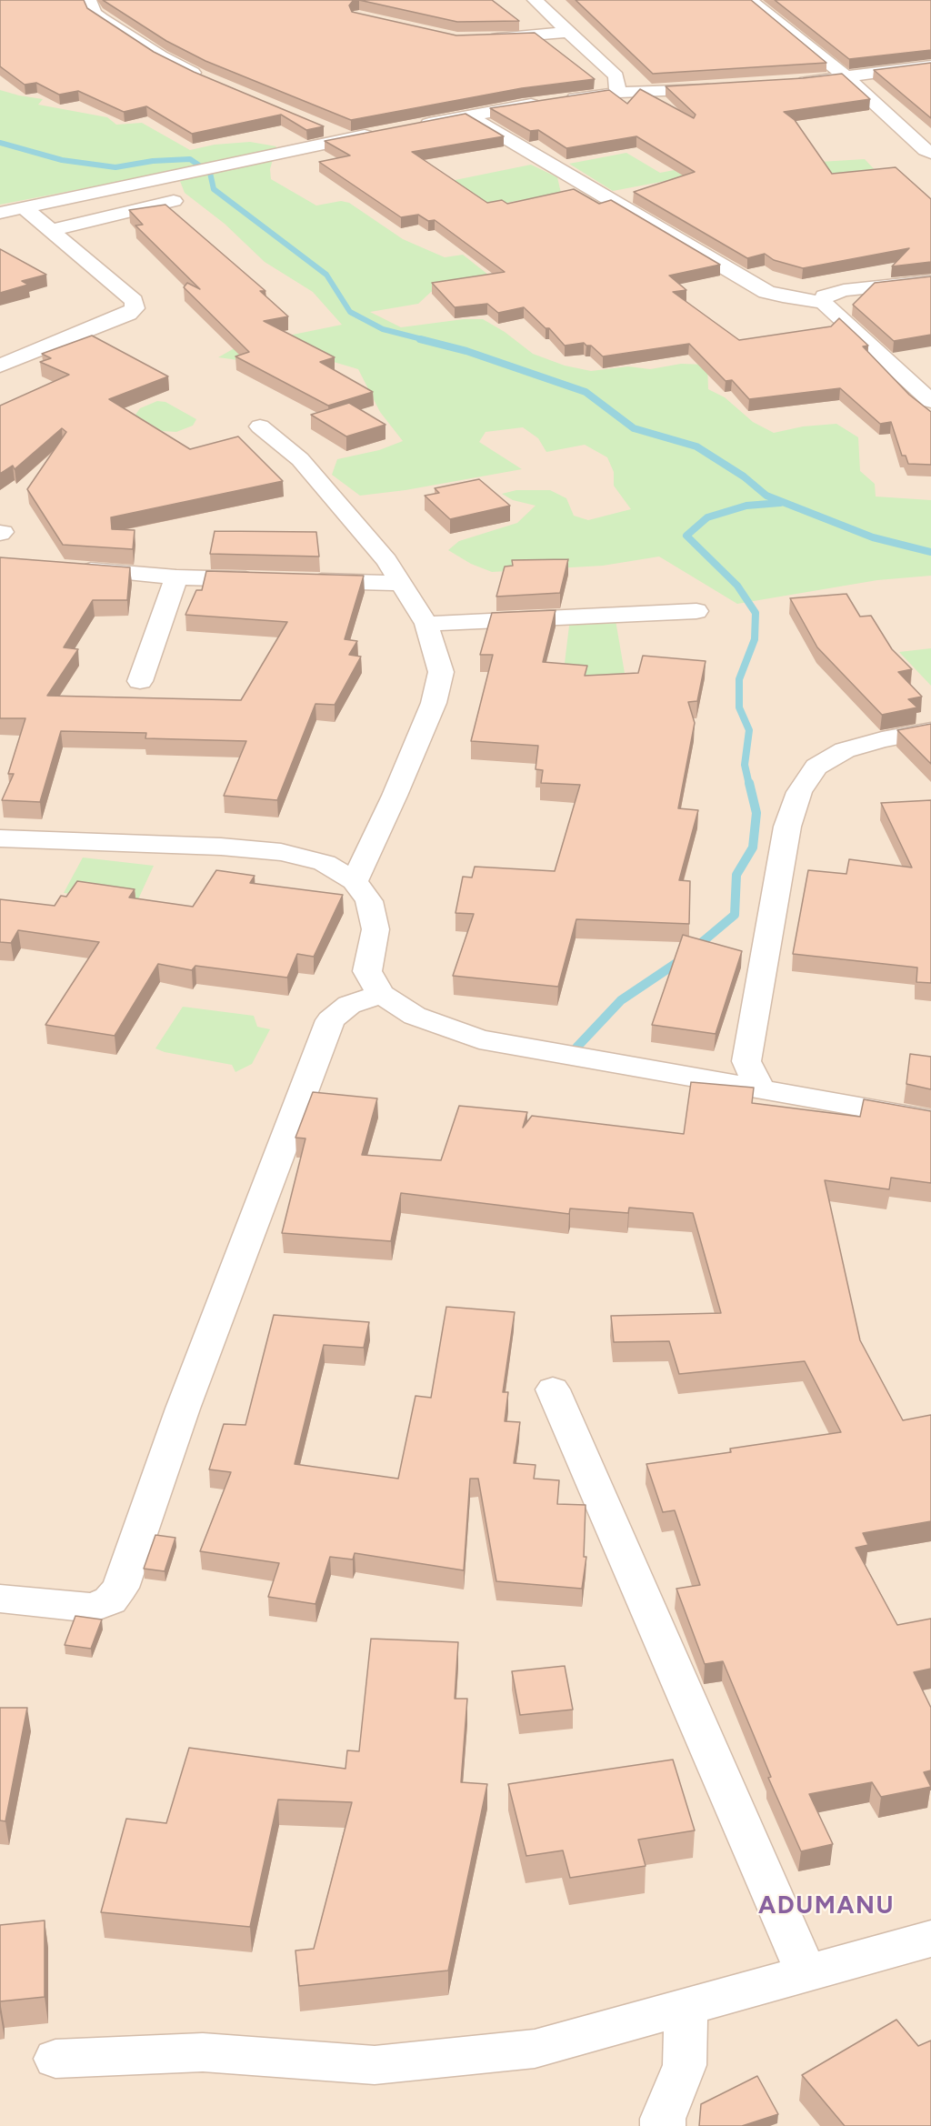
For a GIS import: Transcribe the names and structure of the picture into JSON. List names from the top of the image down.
{
  "districts": ["ADUMANU"]
}
